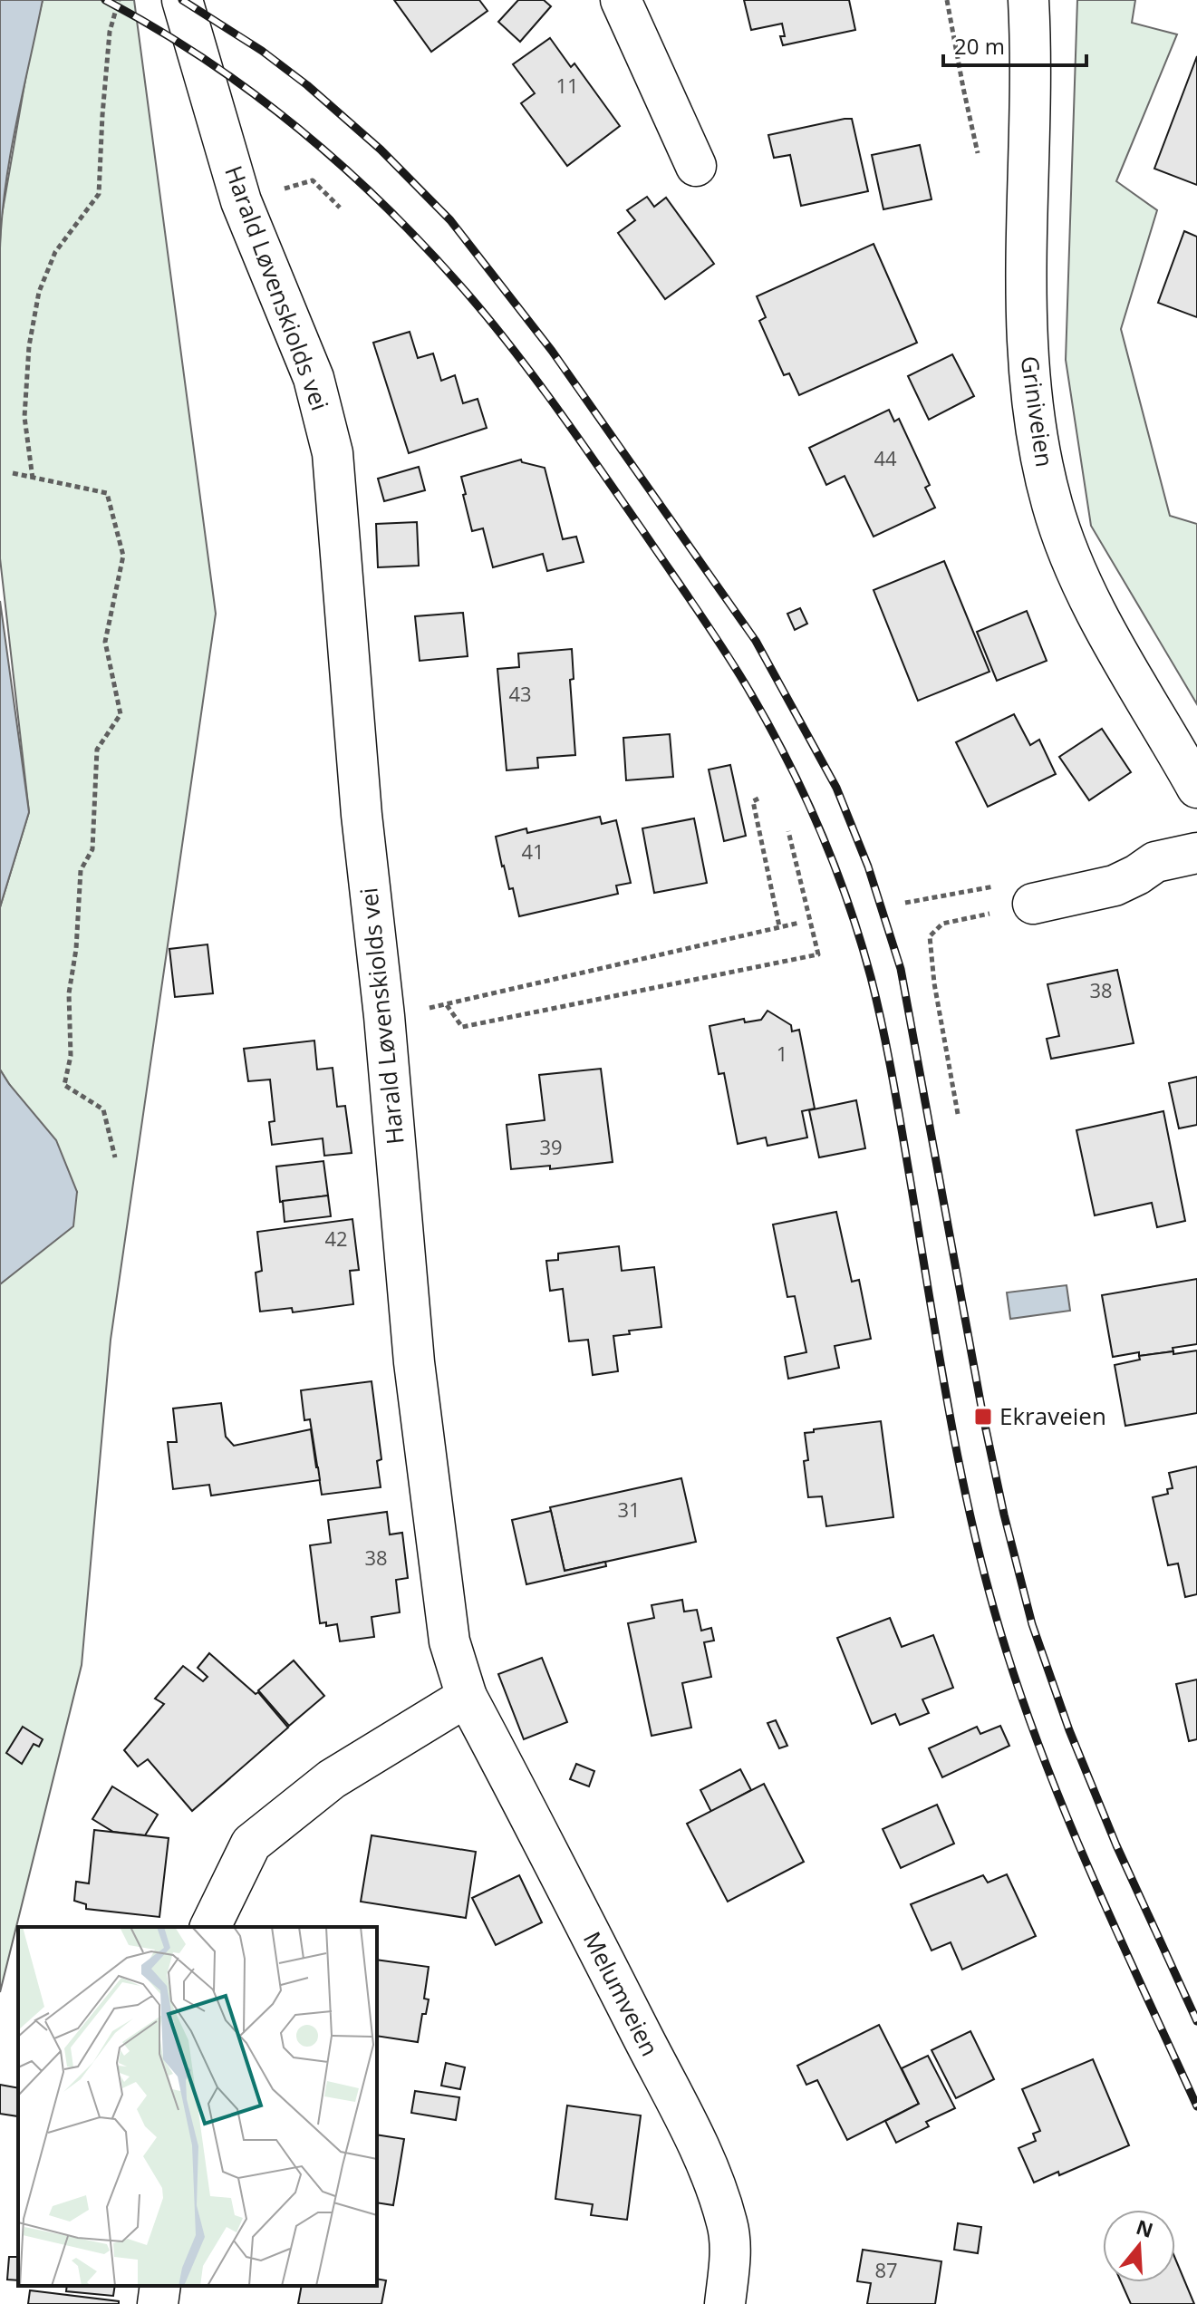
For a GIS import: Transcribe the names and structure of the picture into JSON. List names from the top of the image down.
{
  "streets": {
    "street": ["Harald Løvenskiolds vei", "Griniveien", "Melumveien"]
  },
  "crossings": [
    ["Harald Løvenskiolds vei", "Melumveien"]
  ],
  "places": {
    "transit": ["Ekraveien"]
  },
  "house_numbers": [
    "11",
    "44",
    "43",
    "41",
    "38",
    "1",
    "39",
    "42",
    "31",
    "38",
    "87"
  ],
  "scale_bar": "20 m",
  "north": "top"
}
